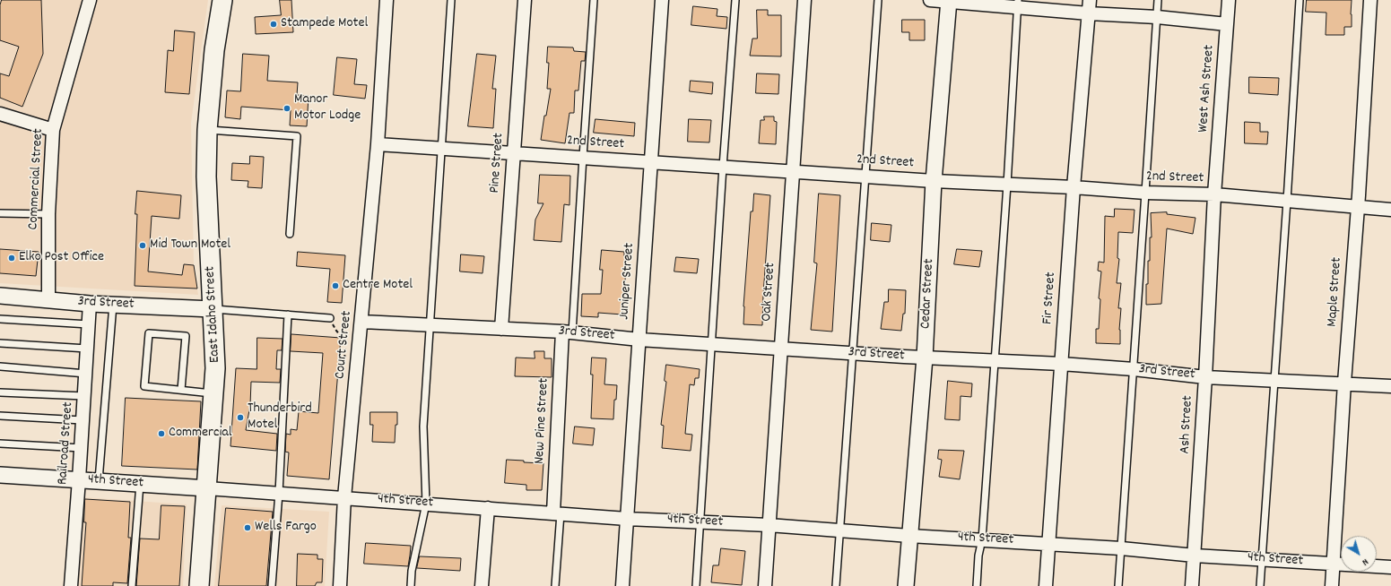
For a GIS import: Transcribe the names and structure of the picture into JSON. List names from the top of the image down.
{
  "streets": {
    "main road": ["East Idaho Street"],
    "street": [
      "West Ash Street",
      "2nd Street",
      "Pine Street",
      "Commercial Street",
      "Juniper Street",
      "Oak Street",
      "Maple Street",
      "Cedar Street",
      "Fir Street",
      "3rd Street",
      "Court Street",
      "New Pine Street",
      "Ash Street",
      "Railroad Street",
      "4th Street"
    ]
  },
  "crossings": [
    ["West Ash Street", "Ash Street"],
    ["2nd Street", "Pine Street"],
    ["2nd Street", "Juniper Street"],
    ["2nd Street", "Oak Street"],
    ["2nd Street", "Maple Street"],
    ["2nd Street", "Cedar Street"],
    ["2nd Street", "Fir Street"],
    ["2nd Street", "Court Street"],
    ["2nd Street", "Ash Street"],
    ["Pine Street", "3rd Street"],
    ["Commercial Street", "3rd Street"],
    ["Juniper Street", "3rd Street"],
    ["Juniper Street", "4th Street"],
    ["Oak Street", "3rd Street"],
    ["Oak Street", "4th Street"],
    ["Maple Street", "3rd Street"],
    ["Maple Street", "4th Street"],
    ["Cedar Street", "3rd Street"],
    ["Cedar Street", "4th Street"],
    ["Fir Street", "3rd Street"],
    ["Fir Street", "4th Street"],
    ["3rd Street", "East Idaho Street"],
    ["3rd Street", "Court Street"],
    ["3rd Street", "New Pine Street"],
    ["3rd Street", "Ash Street"],
    ["3rd Street", "Railroad Street"],
    ["East Idaho Street", "4th Street"],
    ["Court Street", "4th Street"],
    ["New Pine Street", "4th Street"],
    ["Ash Street", "4th Street"],
    ["Railroad Street", "4th Street"]
  ],
  "places": [
    "Stampede Motel",
    "Manor Motor Lodge",
    "Mid Town Motel",
    "Elko Post Office",
    "Centre Motel",
    "Thunderbird Motel",
    "Commercial",
    "Wells Fargo"
  ],
  "north": "bottom right"
}
